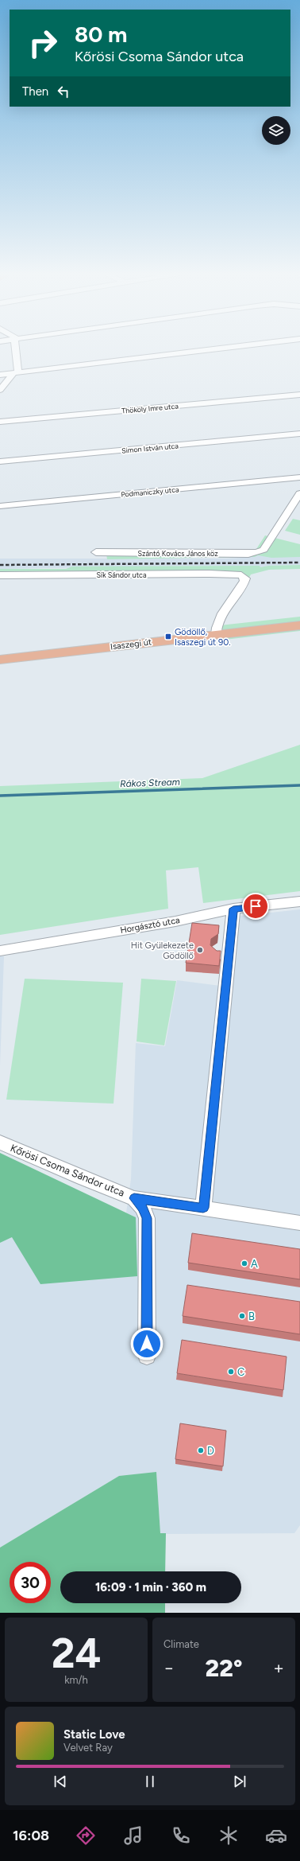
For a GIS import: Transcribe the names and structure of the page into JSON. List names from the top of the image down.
{
  "streets": {
    "main road": ["Isaszegi út"],
    "street": [
      "Thököly Imre utca",
      "Simon István utca",
      "Podmaniczky utca",
      "Szántó Kovács János köz",
      "Sík Sándor utca",
      "Horgásztó utca",
      "Kőrösi Csoma Sándor utca"
    ]
  },
  "crossings": [
    ["Sík Sándor utca", "Isaszegi út"]
  ],
  "water": ["Rákos Stream"],
  "places": {
    "transit": ["Gödöllő, Isaszegi út 90."],
    "other": [
      "Hit Gyülekezete Gödöllő",
      "A",
      "B",
      "C",
      "D"
    ]
  },
  "page": {
    "turn": ["80 m", "Kőrösi Csoma Sándor utca"],
    "then": "Then",
    "limit": "30",
    "trip": "16:09 · 1 min · 360 m",
    "tile": [
      ["24", "km/h"],
      "Climate"
    ],
    "heat": ["−", "22°", "+"],
    "song": ["Static Love", "Velvet Ray"],
    "tabs": "16:08"
  }
}
